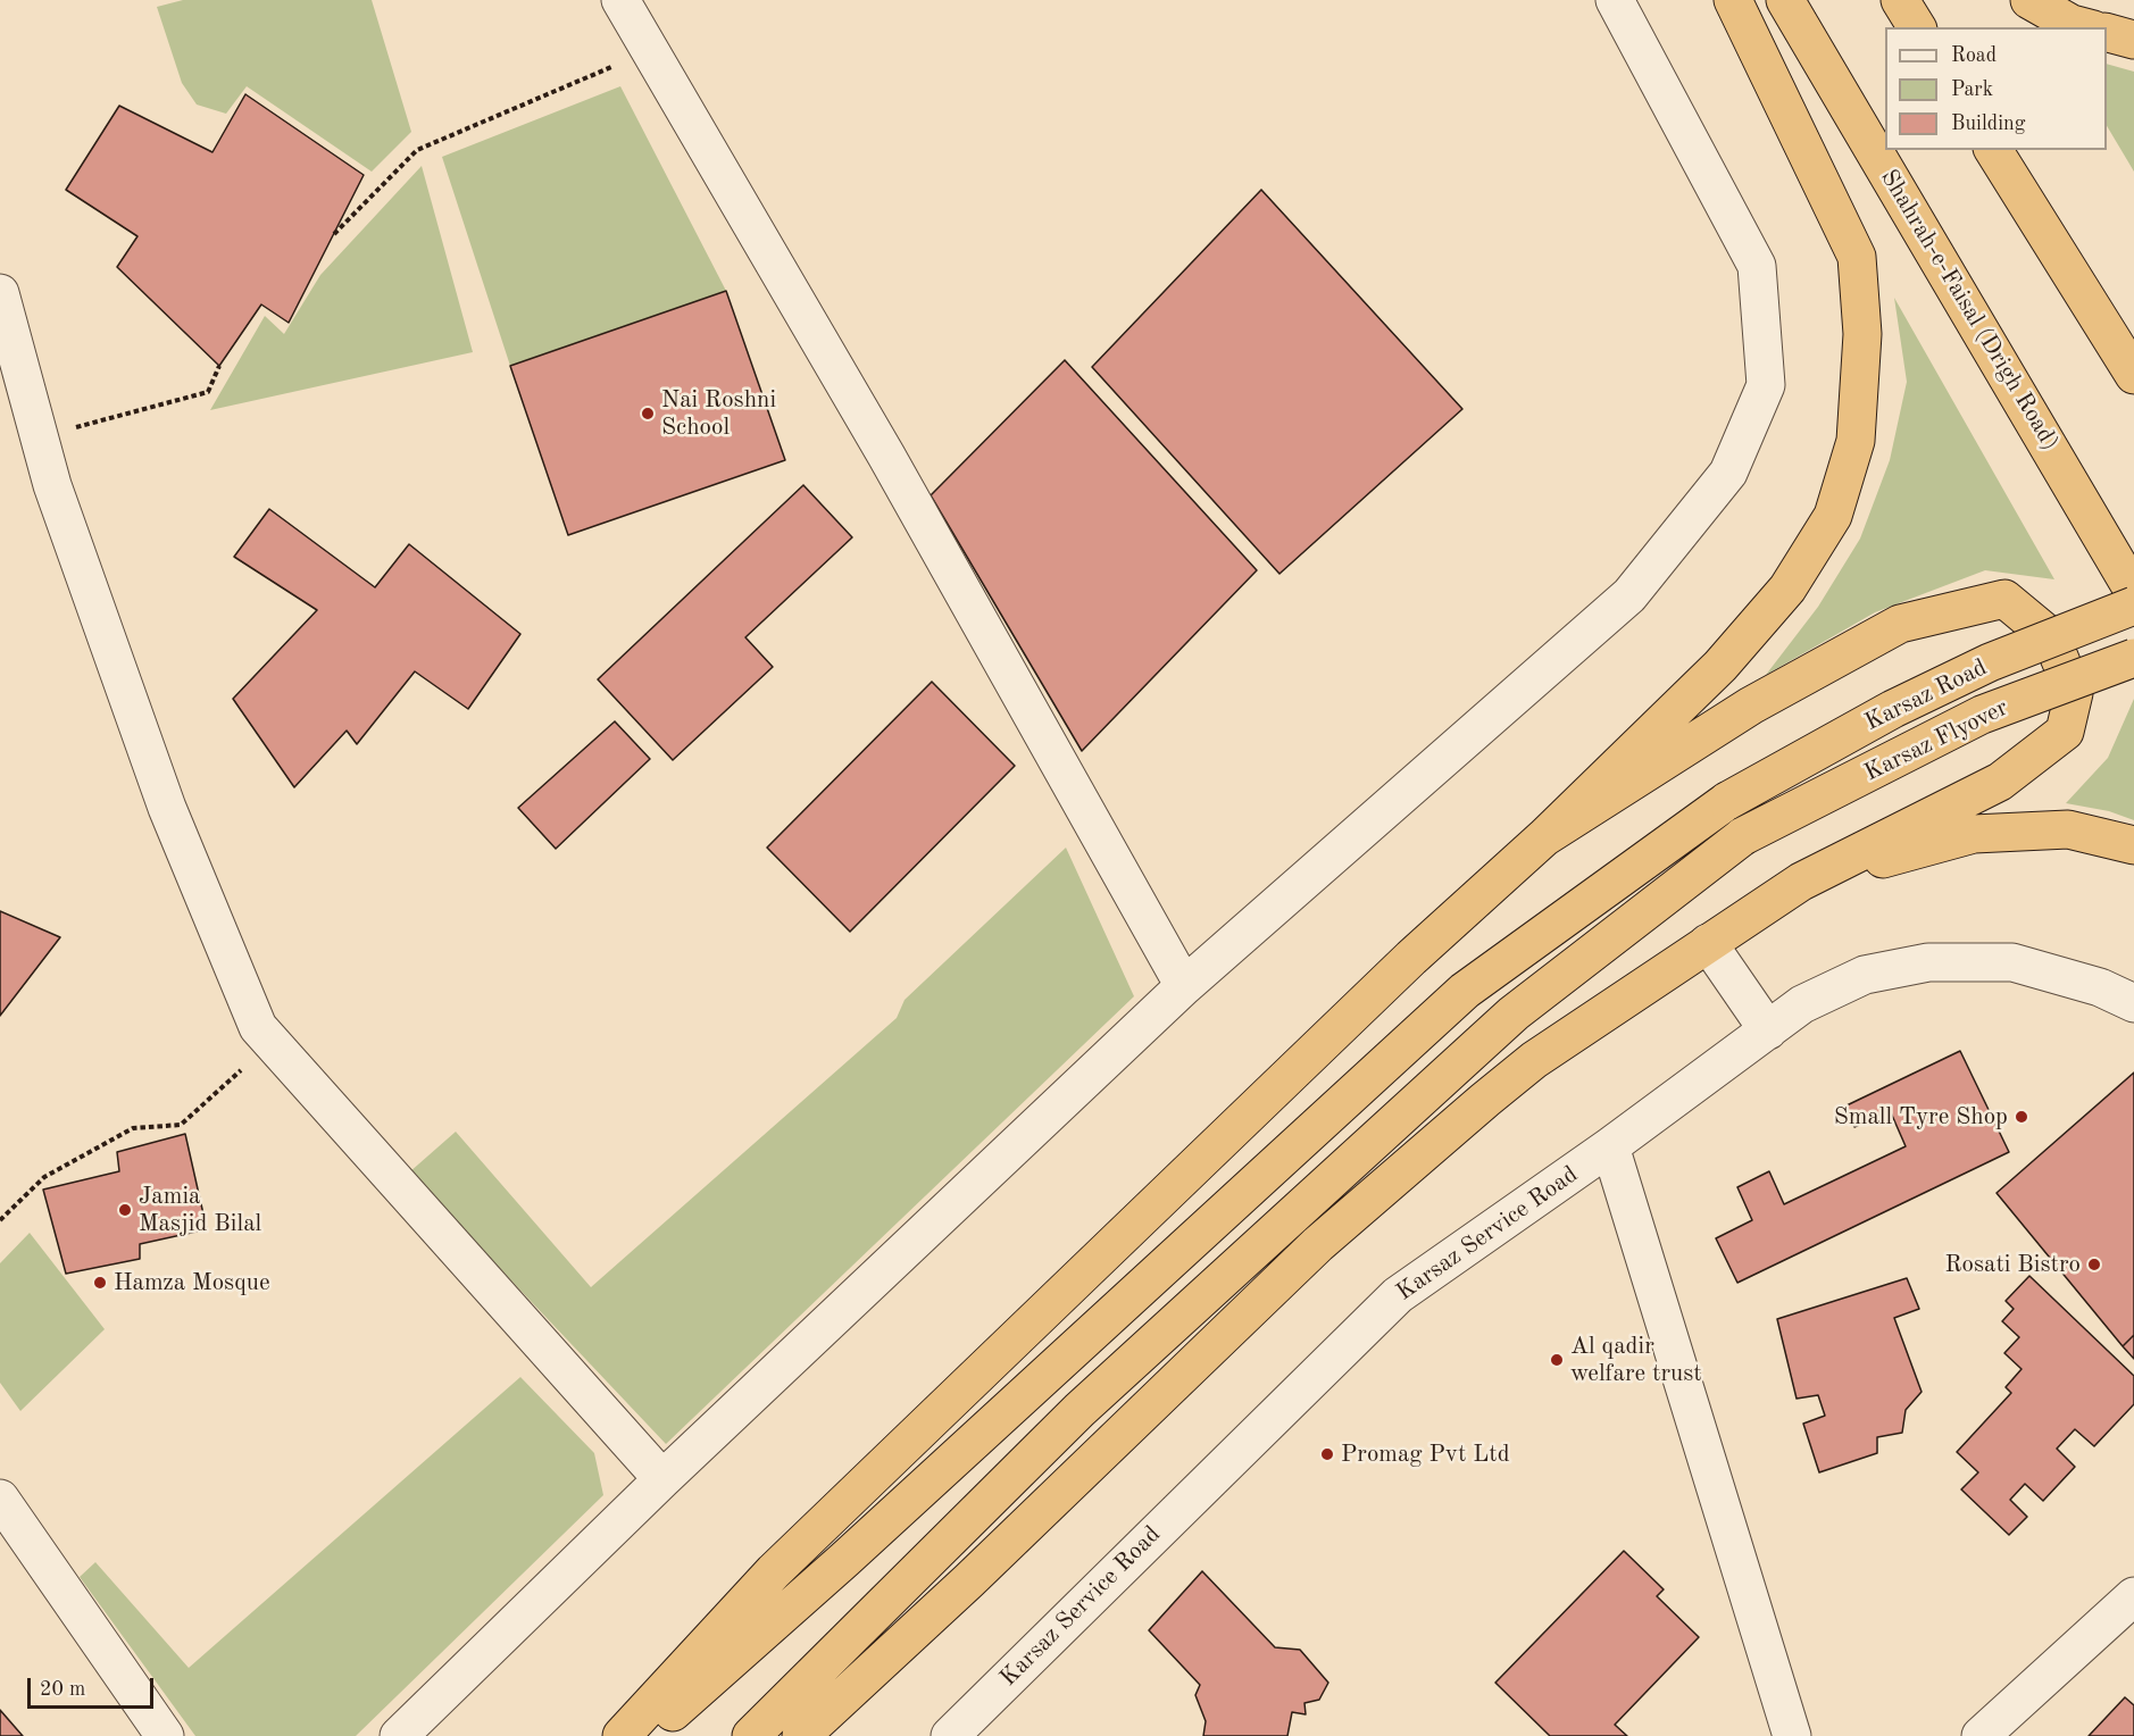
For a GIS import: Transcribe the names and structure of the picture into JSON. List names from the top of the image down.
{
  "streets": {
    "highway": ["Shahrah-e-Faisal (Drigh Road)", "Karsaz Road", "Karsaz Flyover"],
    "street": ["Karsaz Service Road"]
  },
  "places": [
    "Nai Roshni School",
    "Small Tyre Shop",
    "Jamia Masjid Bilal",
    "Rosati Bistro",
    "Hamza Mosque",
    "Al qadir welfare trust",
    "Promag Pvt Ltd"
  ],
  "legend": ["Road", "Park", "Building"],
  "scale_bar": "20 m"
}
